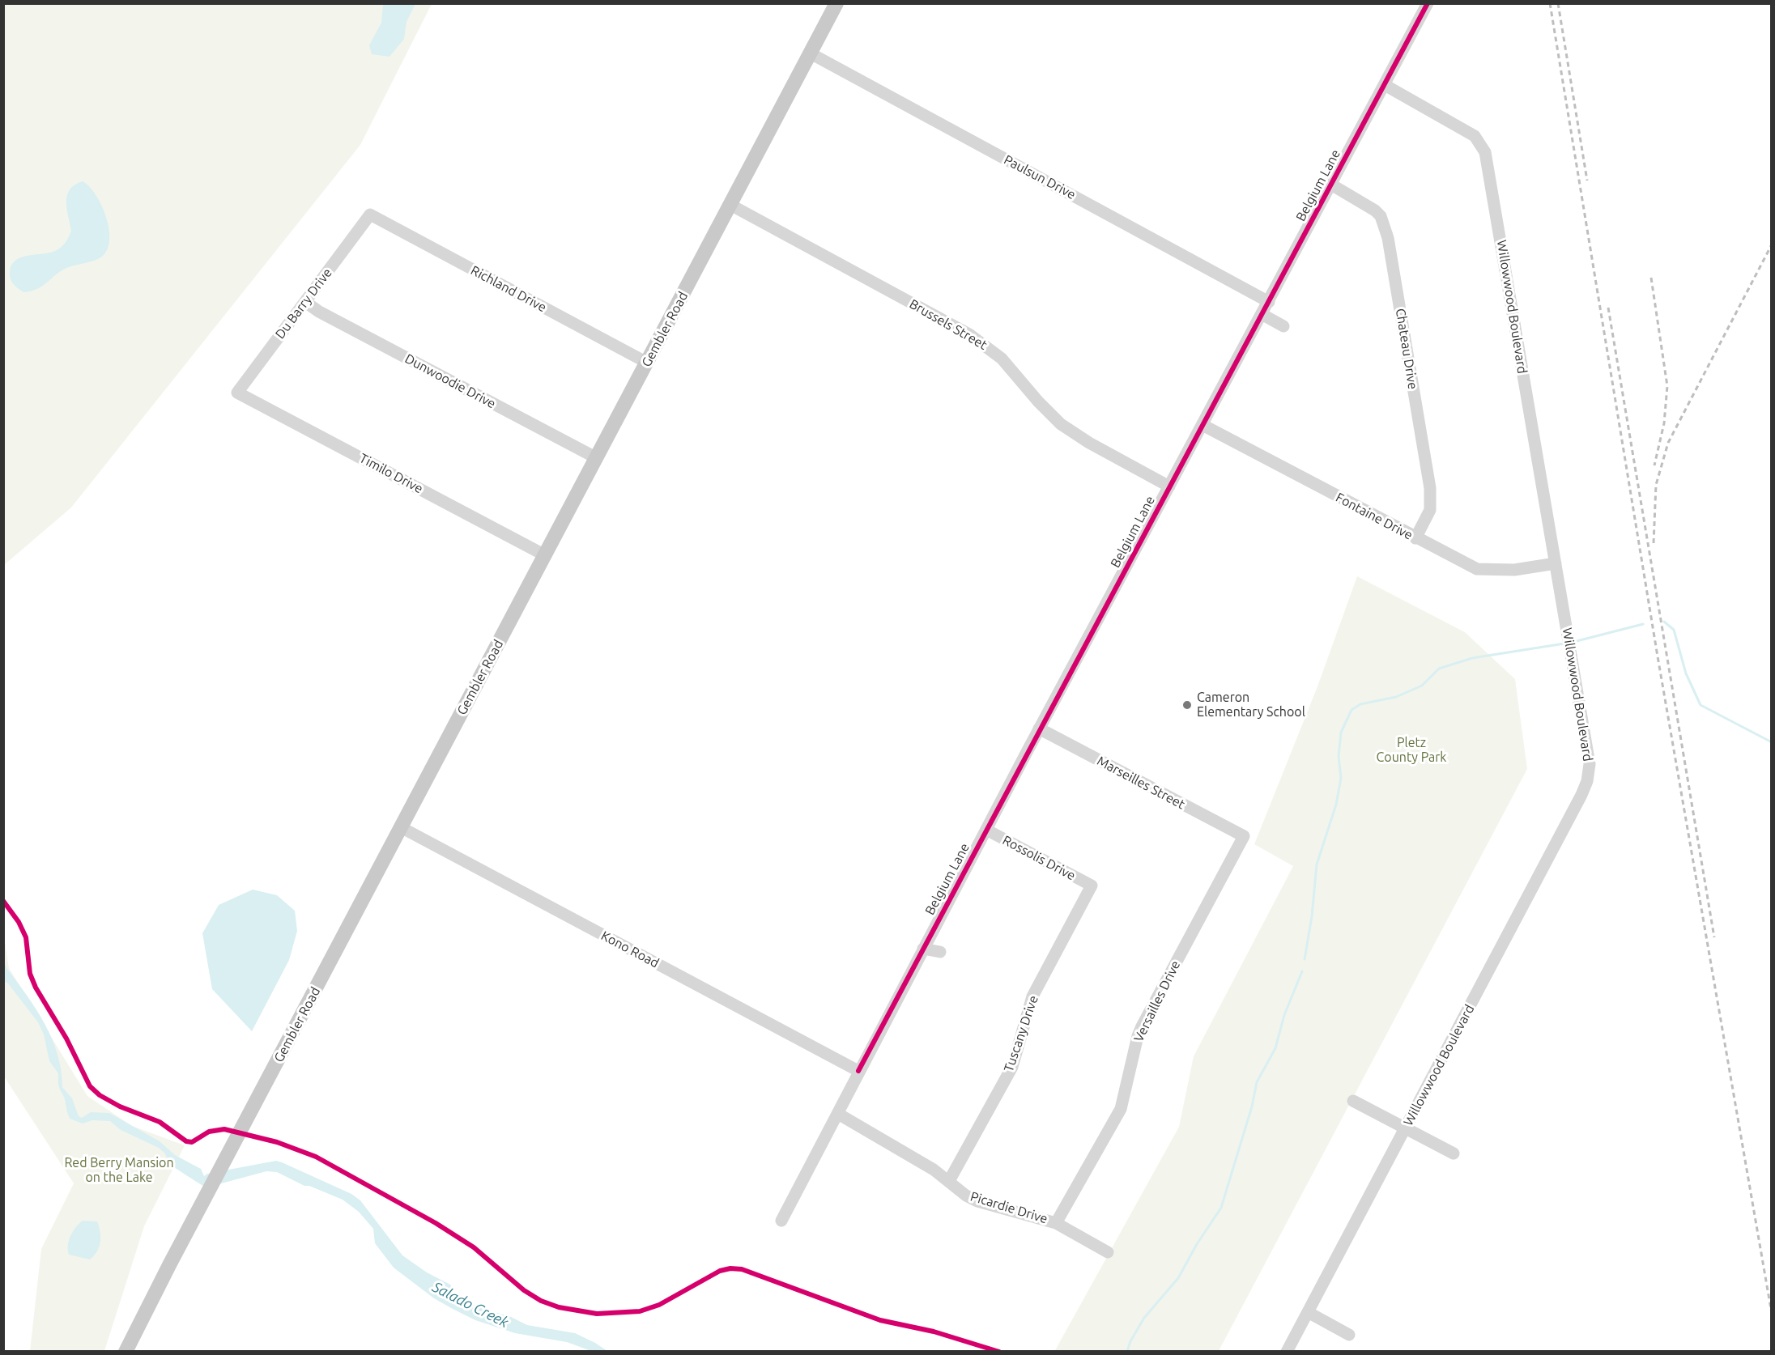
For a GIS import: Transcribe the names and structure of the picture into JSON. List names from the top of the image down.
{
  "streets": {
    "main road": ["Gembler Road"],
    "street": [
      "Paulsun Drive",
      "Belgium Lane",
      "Richland Drive",
      "Du Barry Drive",
      "Willowwood Boulevard",
      "Brussels Street",
      "Chateau Drive",
      "Dunwoodie Drive",
      "Timilo Drive",
      "Fontaine Drive",
      "Marseilles Street",
      "Rossolis Drive",
      "Kono Road",
      "Versailles Drive",
      "Tuscany Drive",
      "Picardie Drive"
    ]
  },
  "crossings": [
    ["Paulsun Drive", "Belgium Lane"],
    ["Paulsun Drive", "Gembler Road"],
    ["Belgium Lane", "Willowwood Boulevard"],
    ["Belgium Lane", "Brussels Street"],
    ["Belgium Lane", "Chateau Drive"],
    ["Belgium Lane", "Fontaine Drive"],
    ["Belgium Lane", "Marseilles Street"],
    ["Belgium Lane", "Rossolis Drive"],
    ["Belgium Lane", "Kono Road"],
    ["Belgium Lane", "Picardie Drive"],
    ["Richland Drive", "Du Barry Drive"],
    ["Richland Drive", "Gembler Road"],
    ["Du Barry Drive", "Dunwoodie Drive"],
    ["Du Barry Drive", "Timilo Drive"],
    ["Willowwood Boulevard", "Fontaine Drive"],
    ["Brussels Street", "Gembler Road"],
    ["Gembler Road", "Dunwoodie Drive"],
    ["Gembler Road", "Timilo Drive"],
    ["Gembler Road", "Kono Road"],
    ["Chateau Drive", "Fontaine Drive"],
    ["Marseilles Street", "Versailles Drive"],
    ["Rossolis Drive", "Tuscany Drive"],
    ["Versailles Drive", "Picardie Drive"],
    ["Tuscany Drive", "Picardie Drive"]
  ],
  "water": ["Salado Creek"],
  "parks": ["Pletz County Park", "Red Berry Mansion on the Lake"],
  "places": ["Cameron Elementary School"]
}
